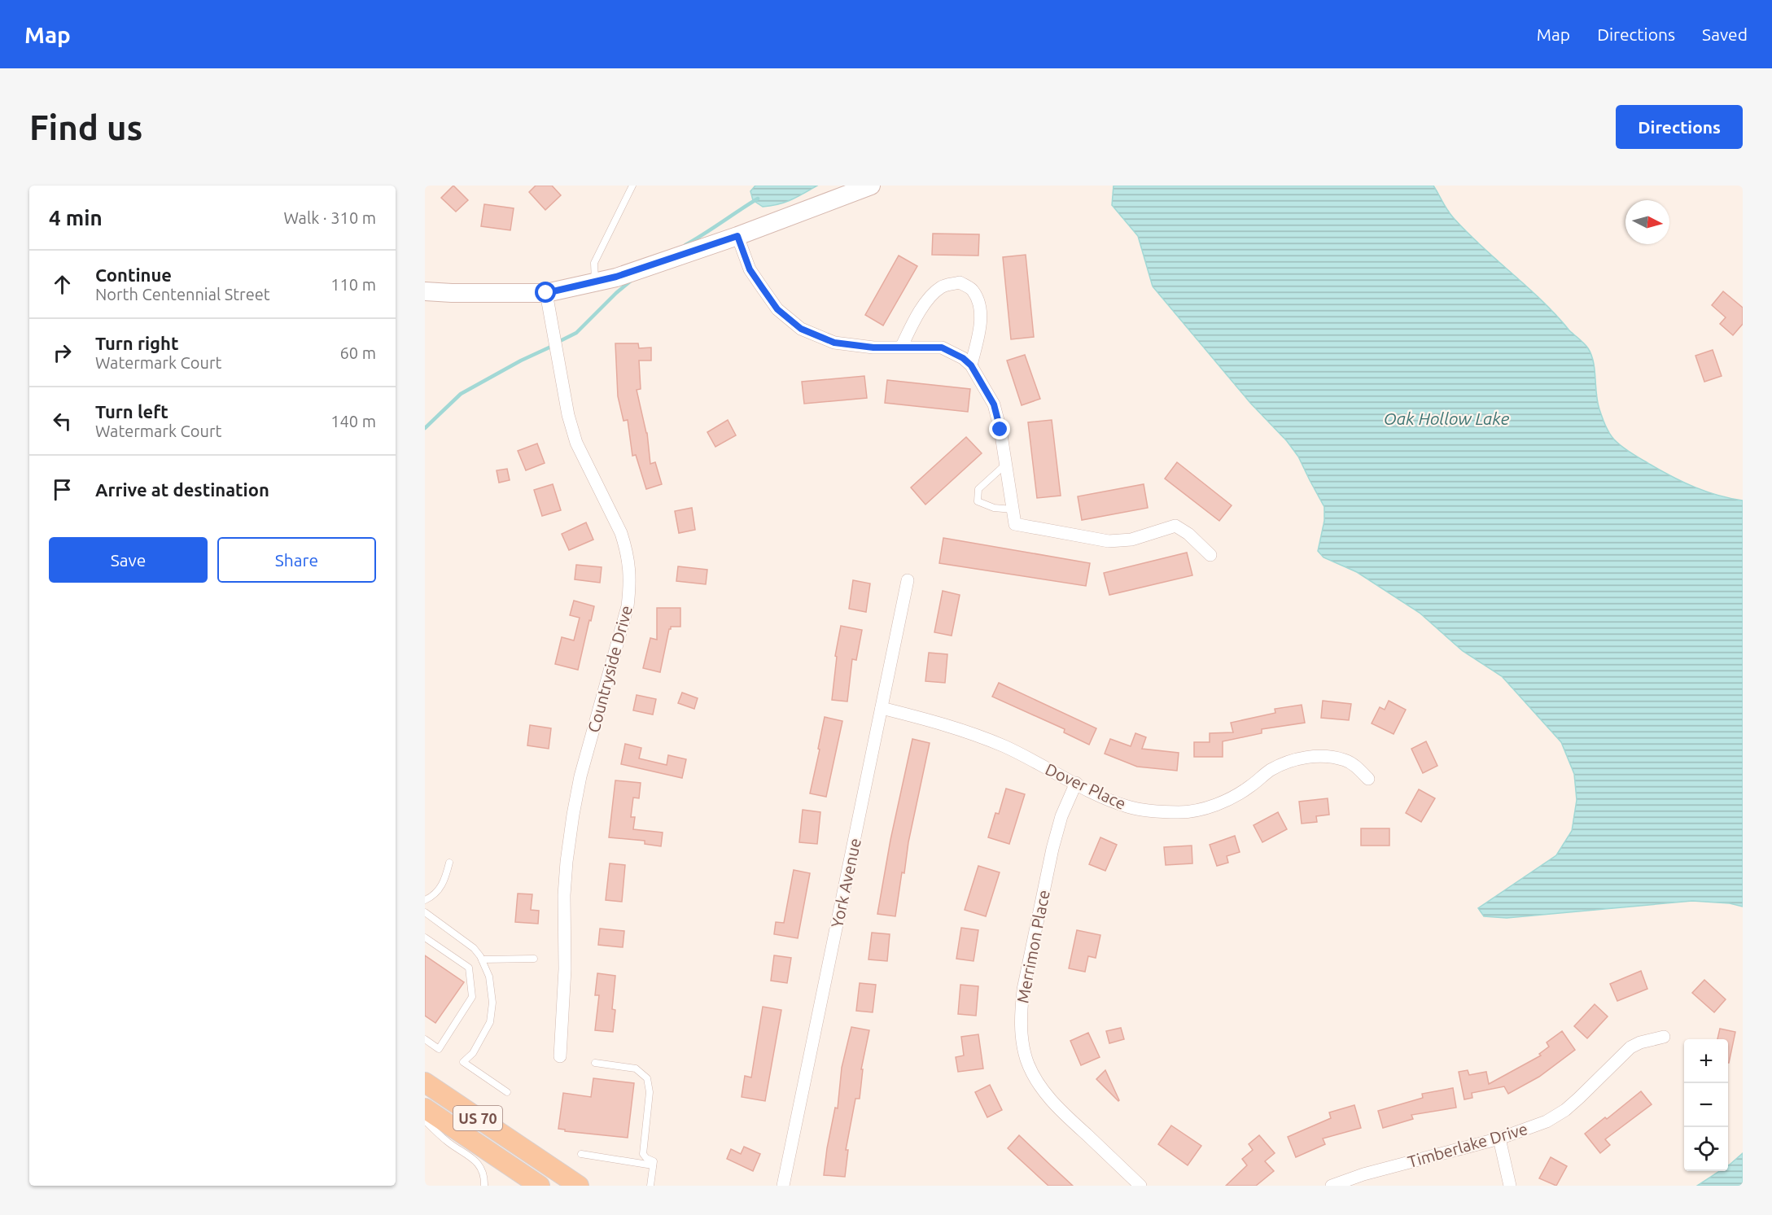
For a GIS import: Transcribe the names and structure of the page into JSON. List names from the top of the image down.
{
  "streets": {
    "main road": ["US 70"],
    "street": [
      "Countryside Drive",
      "Dover Place",
      "York Avenue",
      "Merrimon Place",
      "Timberlake Drive"
    ]
  },
  "crossings": [
    ["Dover Place", "York Avenue"],
    ["Dover Place", "Merrimon Place"]
  ],
  "water": ["Oak Hollow Lake"],
  "north": "right",
  "page": {
    "header": "Map",
    "nav": ["Map", "Directions", "Saved"],
    "buttons": [
      "Directions",
      ["Save", "Share"]
    ],
    "title": "Find us",
    "heading": ["4 min", "Walk · 310 m"],
    "list": [
      ["Continue", "North Centennial Street", "110 m"],
      ["Turn right", "Watermark Court", "60 m"],
      ["Turn left", "Watermark Court", "140 m"],
      "Arrive at destination"
    ],
    "map_buttons": ["+", "−"]
  }
}
